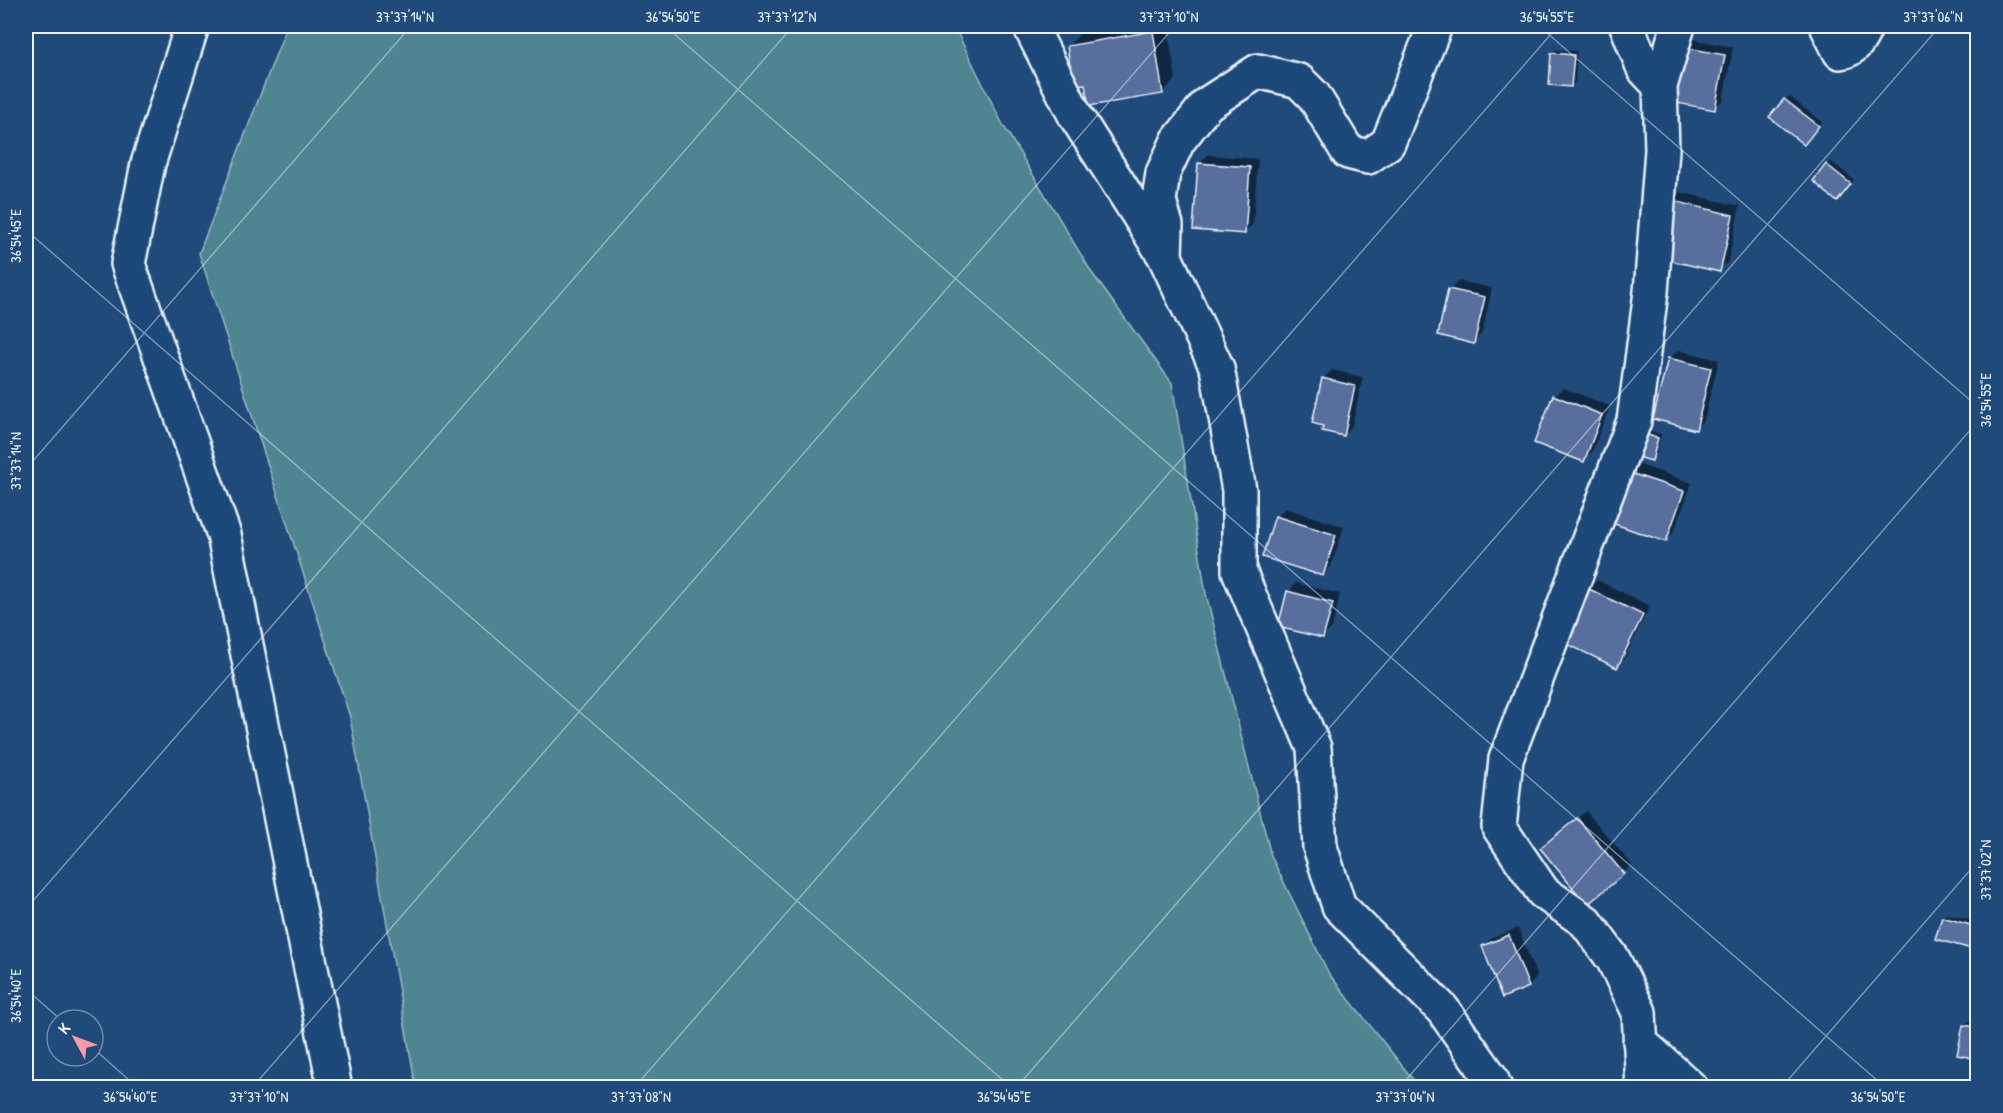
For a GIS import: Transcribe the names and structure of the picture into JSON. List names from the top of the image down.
{
  "north": "top left",
  "coordinates": [
    "37°37'14\"N",
    "36°54'50\"E",
    "37°37'12\"N",
    "37°37'10\"N",
    "36°54'55\"E",
    "37°37'06\"N",
    "36°54'45\"E",
    "37°37'02\"N",
    "36°54'40\"E",
    "37°37'08\"N",
    "37°37'04\"N"
  ]
}
